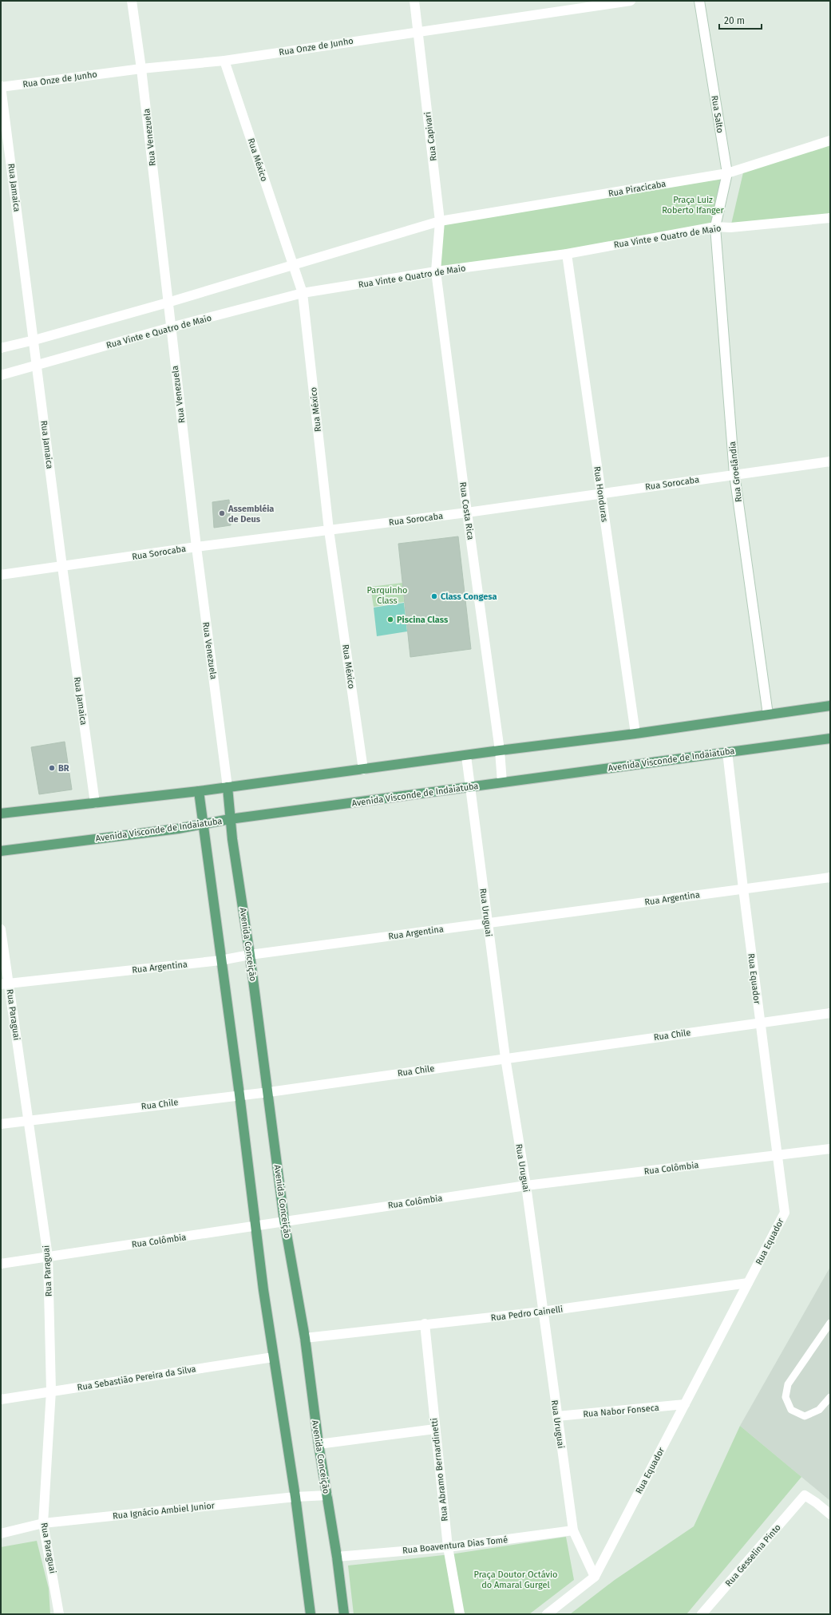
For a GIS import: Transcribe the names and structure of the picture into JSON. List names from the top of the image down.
{
  "streets": {
    "main road": ["Avenida Visconde de Indaiatuba", "Avenida Conceição"],
    "street": [
      "Rua Onze de Junho",
      "Rua Salto",
      "Rua Capivari",
      "Rua Venezuela",
      "Rua México",
      "Rua Jamaica",
      "Rua Piracicaba",
      "Rua Vinte e Quatro de Maio",
      "Rua Groelândia",
      "Rua Sorocaba",
      "Rua Honduras",
      "Rua Costa Rica",
      "Rua Argentina",
      "Rua Uruguai",
      "Rua Equador",
      "Rua Paraguai",
      "Rua Chile",
      "Rua Colômbia",
      "Rua Pedro Cainelli",
      "Rua Sebastião Pereira da Silva",
      "Rua Nabor Fonseca",
      "Rua Abramo Bernardinetti",
      "Rua Ignácio Ambiel Junior",
      "Rua Boaventura Dias Tomé",
      "Rua Gesselina Pinto"
    ]
  },
  "crossings": [
    ["Rua Onze de Junho", "Rua Capivari"],
    ["Rua Onze de Junho", "Rua Venezuela"],
    ["Rua Onze de Junho", "Rua México"],
    ["Rua Onze de Junho", "Rua Jamaica"],
    ["Rua Salto", "Rua Piracicaba"],
    ["Rua Salto", "Rua Vinte e Quatro de Maio"],
    ["Rua Salto", "Rua Groelândia"],
    ["Rua Capivari", "Rua Piracicaba"],
    ["Rua Capivari", "Rua Vinte e Quatro de Maio"],
    ["Rua Capivari", "Rua Costa Rica"],
    ["Rua Venezuela", "Rua Vinte e Quatro de Maio"],
    ["Rua Venezuela", "Rua Sorocaba"],
    ["Rua Venezuela", "Avenida Conceição"],
    ["Rua México", "Rua Vinte e Quatro de Maio"],
    ["Rua México", "Rua Sorocaba"],
    ["Rua Jamaica", "Rua Vinte e Quatro de Maio"],
    ["Rua Jamaica", "Rua Sorocaba"],
    ["Rua Vinte e Quatro de Maio", "Rua Groelândia"],
    ["Rua Vinte e Quatro de Maio", "Rua Honduras"],
    ["Rua Vinte e Quatro de Maio", "Rua Costa Rica"],
    ["Rua Groelândia", "Rua Sorocaba"],
    ["Rua Sorocaba", "Rua Honduras"],
    ["Rua Sorocaba", "Rua Costa Rica"],
    ["Rua Costa Rica", "Avenida Visconde de Indaiatuba"],
    ["Avenida Visconde de Indaiatuba", "Rua Uruguai"],
    ["Avenida Visconde de Indaiatuba", "Avenida Conceição"],
    ["Avenida Visconde de Indaiatuba", "Rua Equador"],
    ["Rua Argentina", "Rua Uruguai"],
    ["Rua Argentina", "Avenida Conceição"],
    ["Rua Argentina", "Rua Equador"],
    ["Rua Argentina", "Rua Paraguai"],
    ["Rua Uruguai", "Rua Equador"],
    ["Rua Uruguai", "Rua Chile"],
    ["Rua Uruguai", "Rua Colômbia"],
    ["Rua Uruguai", "Rua Pedro Cainelli"],
    ["Rua Uruguai", "Rua Nabor Fonseca"],
    ["Rua Uruguai", "Rua Boaventura Dias Tomé"],
    ["Avenida Conceição", "Rua Chile"],
    ["Avenida Conceição", "Rua Colômbia"],
    ["Avenida Conceição", "Rua Pedro Cainelli"],
    ["Avenida Conceição", "Rua Ignácio Ambiel Junior"],
    ["Avenida Conceição", "Rua Boaventura Dias Tomé"],
    ["Rua Equador", "Rua Chile"],
    ["Rua Equador", "Rua Colômbia"],
    ["Rua Equador", "Rua Pedro Cainelli"],
    ["Rua Equador", "Rua Nabor Fonseca"],
    ["Rua Paraguai", "Rua Chile"],
    ["Rua Paraguai", "Rua Colômbia"],
    ["Rua Paraguai", "Rua Sebastião Pereira da Silva"],
    ["Rua Paraguai", "Rua Ignácio Ambiel Junior"],
    ["Rua Pedro Cainelli", "Rua Abramo Bernardinetti"],
    ["Rua Abramo Bernardinetti", "Rua Boaventura Dias Tomé"]
  ],
  "parks": ["Praça Luiz Roberto Ifanger", "Parquinho Class", "Praça Doutor Octávio do Amaral Gurgel"],
  "places": [
    "Assembléia de Deus",
    "Class Congesa",
    "Piscina Class",
    "BR"
  ],
  "scale_bar": "20 m"
}
